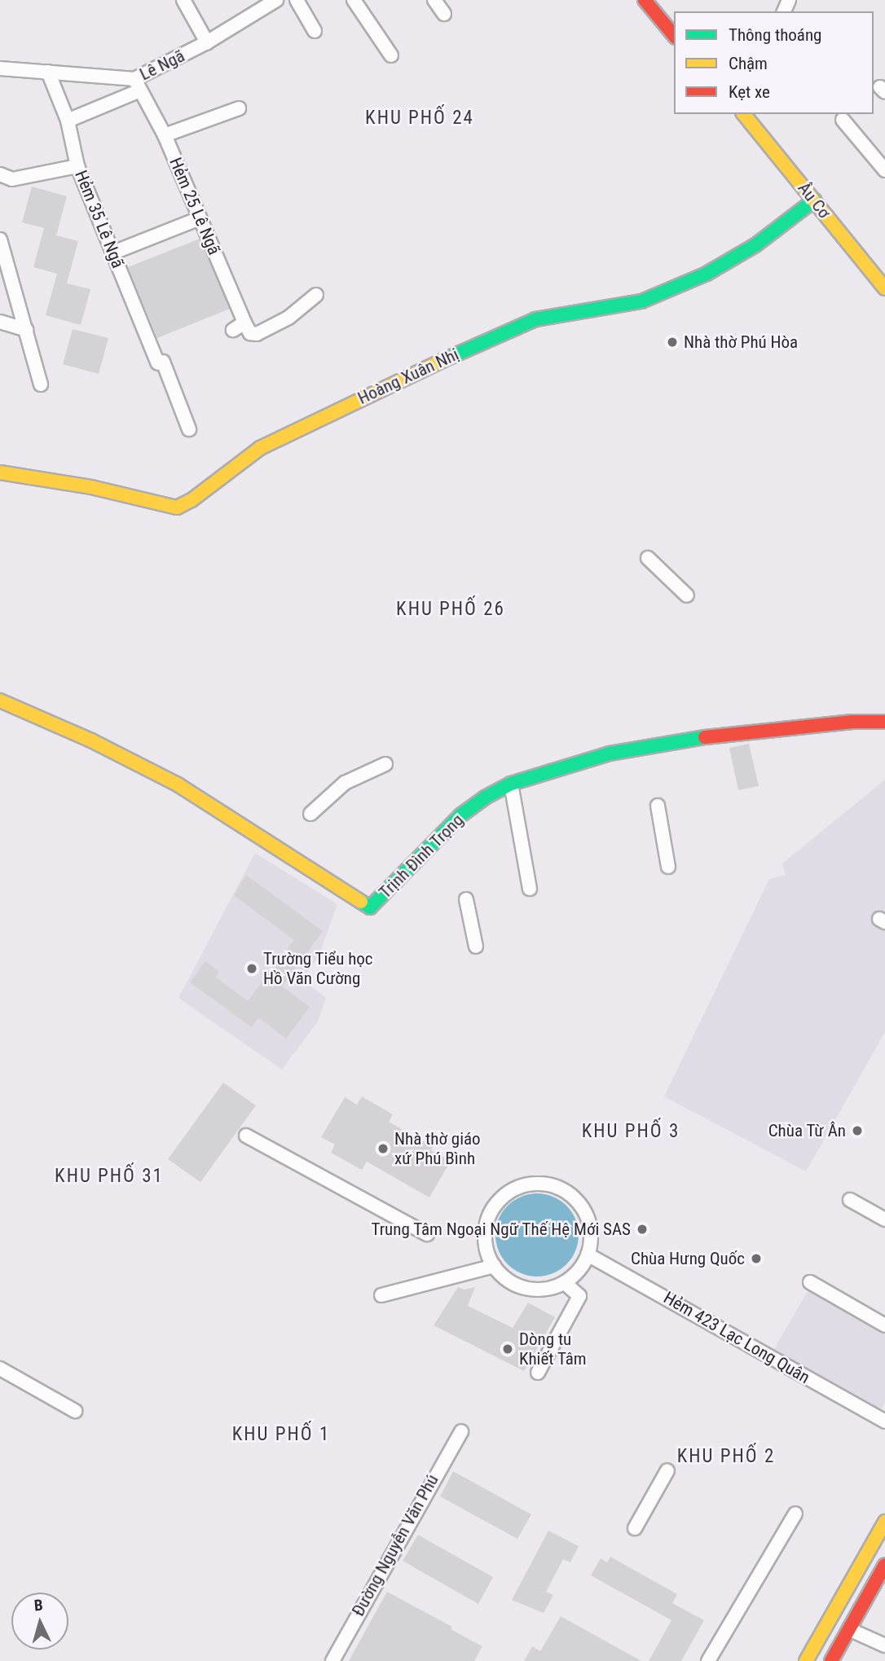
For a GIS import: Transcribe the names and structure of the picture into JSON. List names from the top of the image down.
{
  "streets": {
    "street": [
      "Lê Ngã",
      "Âu Cơ",
      "Hẻm 25 Lê Ngã",
      "Hẻm 35 Lê Ngã",
      "Hoàng Xuân Nhị",
      "Trịnh Đình Trọng",
      "Hẻm 423 Lạc Long Quân",
      "Đường Nguyễn Văn Phú"
    ]
  },
  "crossings": [
    ["Lê Ngã", "Hẻm 25 Lê Ngã"],
    ["Lê Ngã", "Hẻm 35 Lê Ngã"],
    ["Âu Cơ", "Hoàng Xuân Nhị"]
  ],
  "districts": [
    "KHU PHỐ 24",
    "KHU PHỐ 26",
    "KHU PHỐ 3",
    "KHU PHỐ 31",
    "KHU PHỐ 1",
    "KHU PHỐ 2"
  ],
  "places": [
    "Nhà thờ Phú Hòa",
    "Trường Tiểu học Hồ Văn Cường",
    "Chùa Từ Ân",
    "Nhà thờ giáo xứ Phú Bình",
    "Trung Tâm Ngoại Ngữ Thế Hệ Mới SAS",
    "Chùa Hưng Quốc",
    "Dòng tu Khiết Tâm"
  ],
  "legend": ["Thông thoáng", "Chậm", "Kẹt xe"],
  "north": "top"
}
